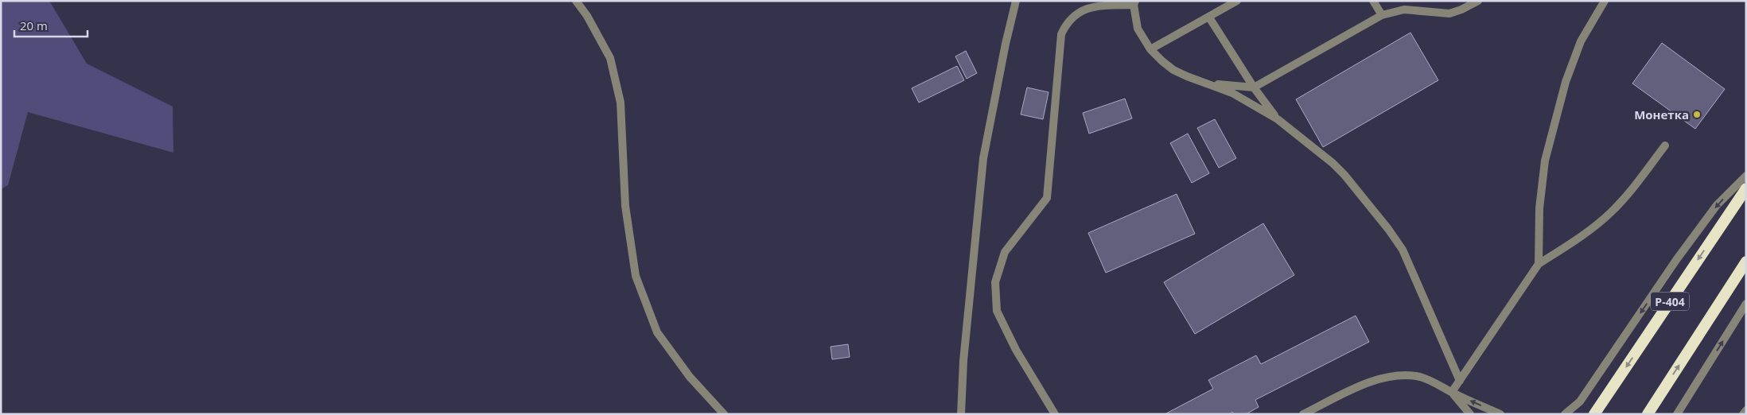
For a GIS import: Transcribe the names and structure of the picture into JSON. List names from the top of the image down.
{
  "streets": {
    "highway": ["Р-404"]
  },
  "places": ["Монетка"],
  "scale_bar": "20 m"
}
